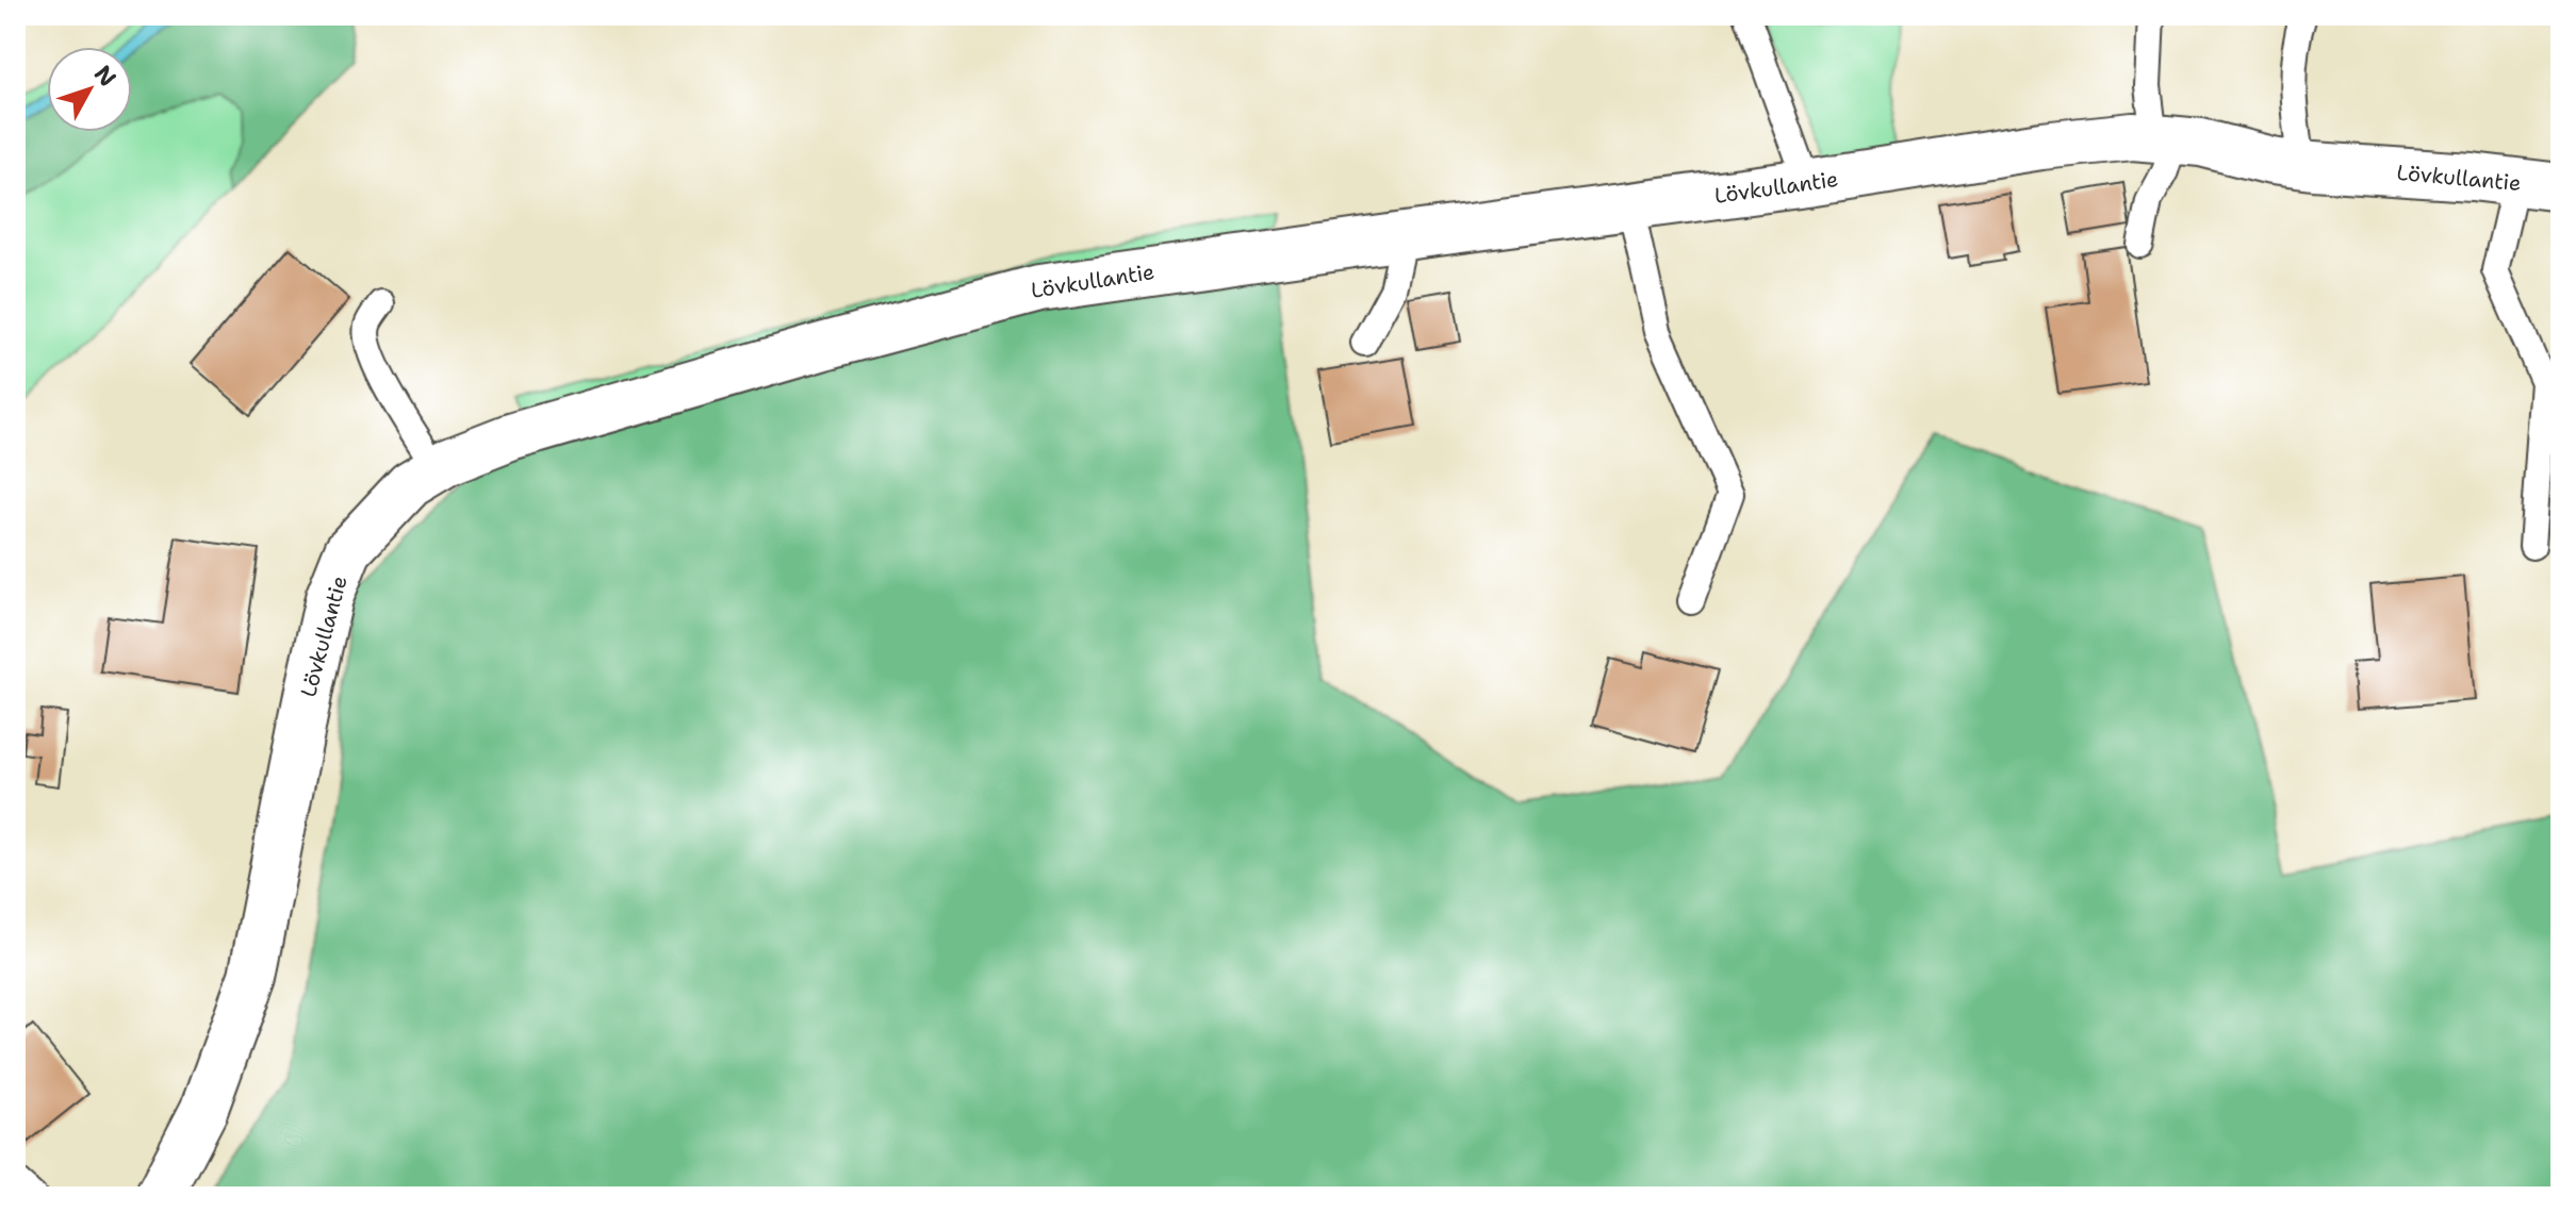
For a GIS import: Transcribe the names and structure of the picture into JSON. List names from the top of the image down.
{
  "streets": {
    "street": ["Lövkullantie"]
  },
  "north": "top right"
}
